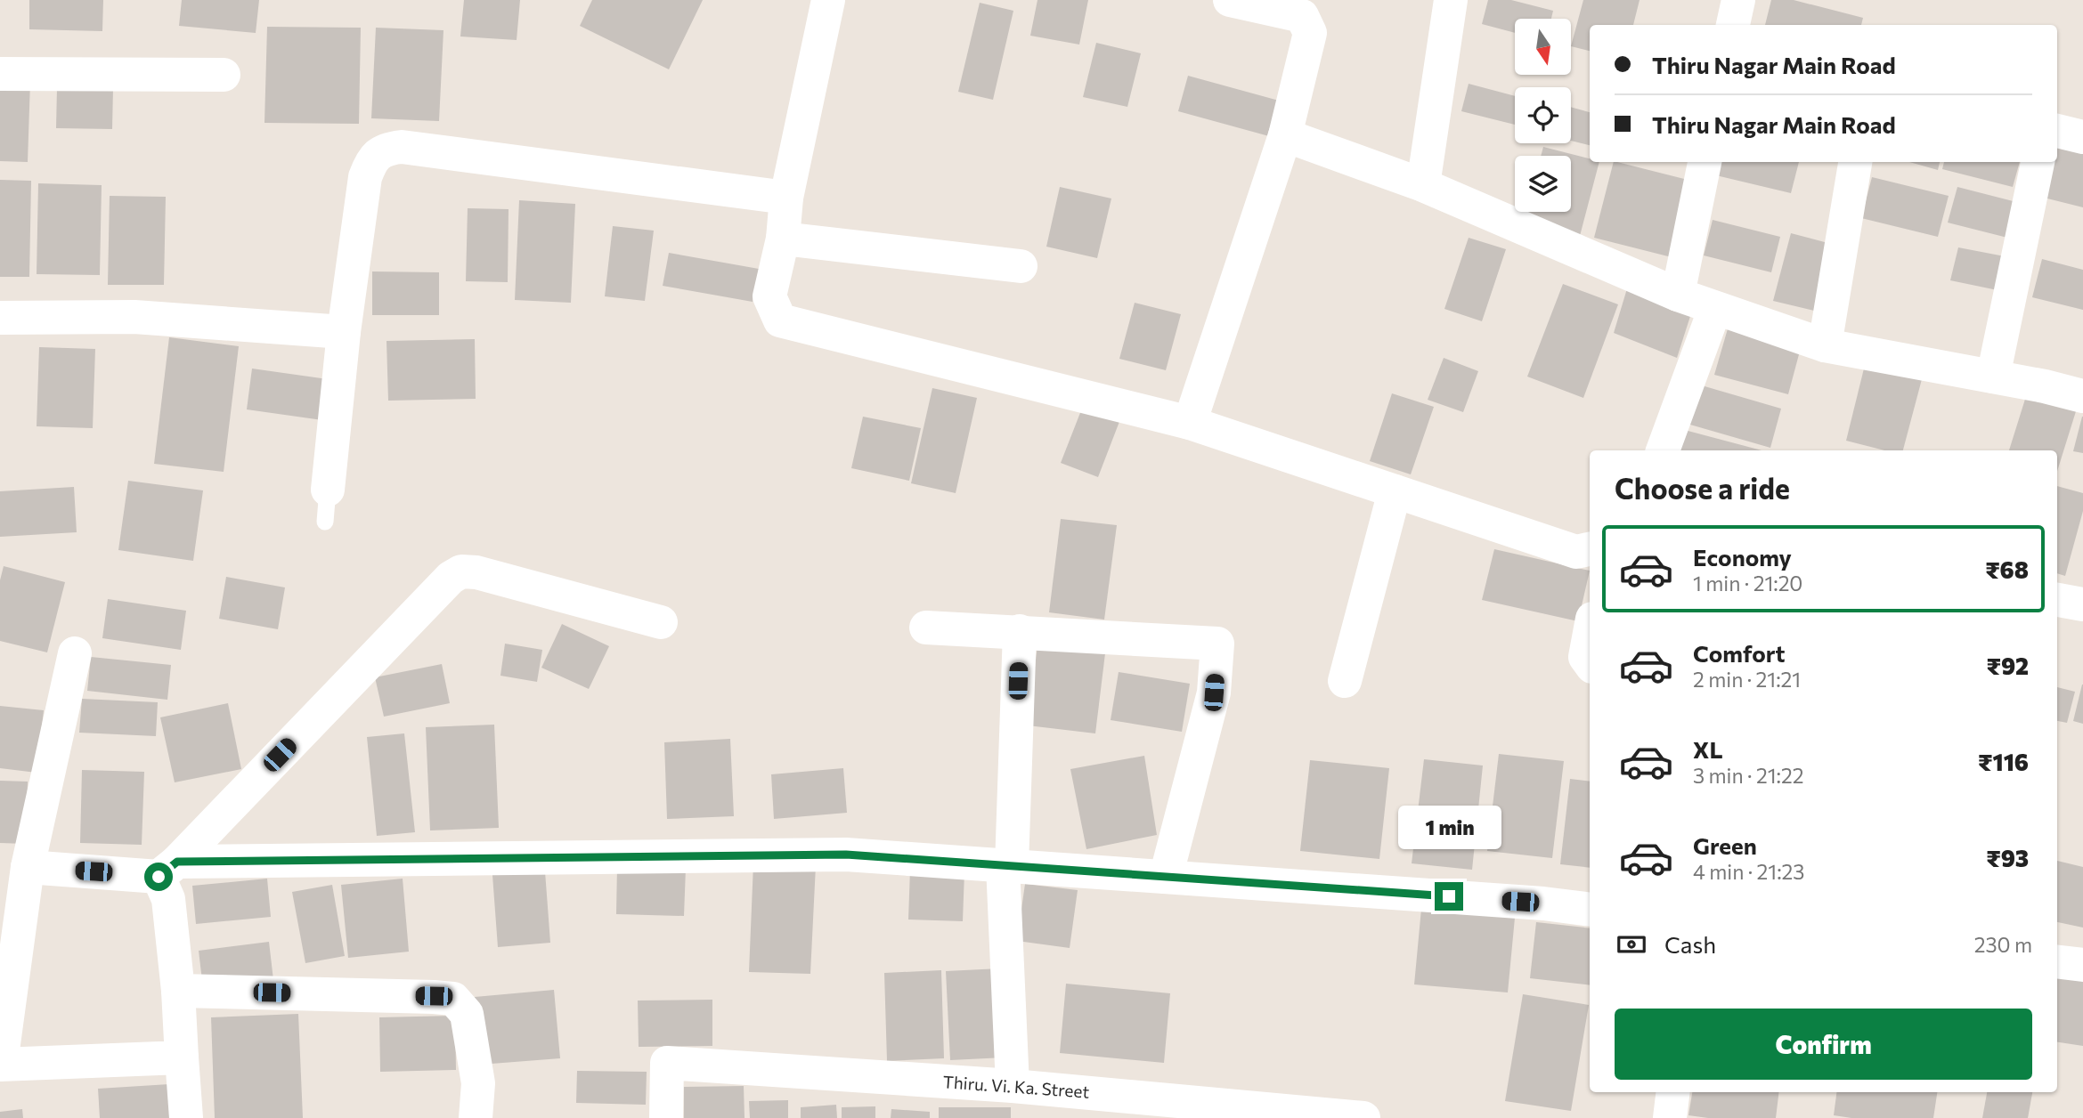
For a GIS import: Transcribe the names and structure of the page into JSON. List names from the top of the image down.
{
  "streets": {
    "street": ["Thiru. Vi. Ka. Street"]
  },
  "north": "bottom",
  "page": {
    "banner": ["Thiru Nagar Main Road", "Thiru Nagar Main Road"],
    "heading": "Choose a ride",
    "list": [
      {
        "name": "Economy",
        "note": "1 min · 21:20",
        "value": "₹68"
      },
      {
        "name": "Comfort",
        "note": "2 min · 21:21",
        "value": "₹92"
      },
      {
        "name": "XL",
        "note": "3 min · 21:22",
        "value": "₹116"
      },
      {
        "name": "Green",
        "note": "4 min · 21:23",
        "value": "₹93"
      }
    ],
    "bubble": "1 min",
    "pay": ["Cash", "230 m"],
    "buttons": "Confirm"
  }
}
